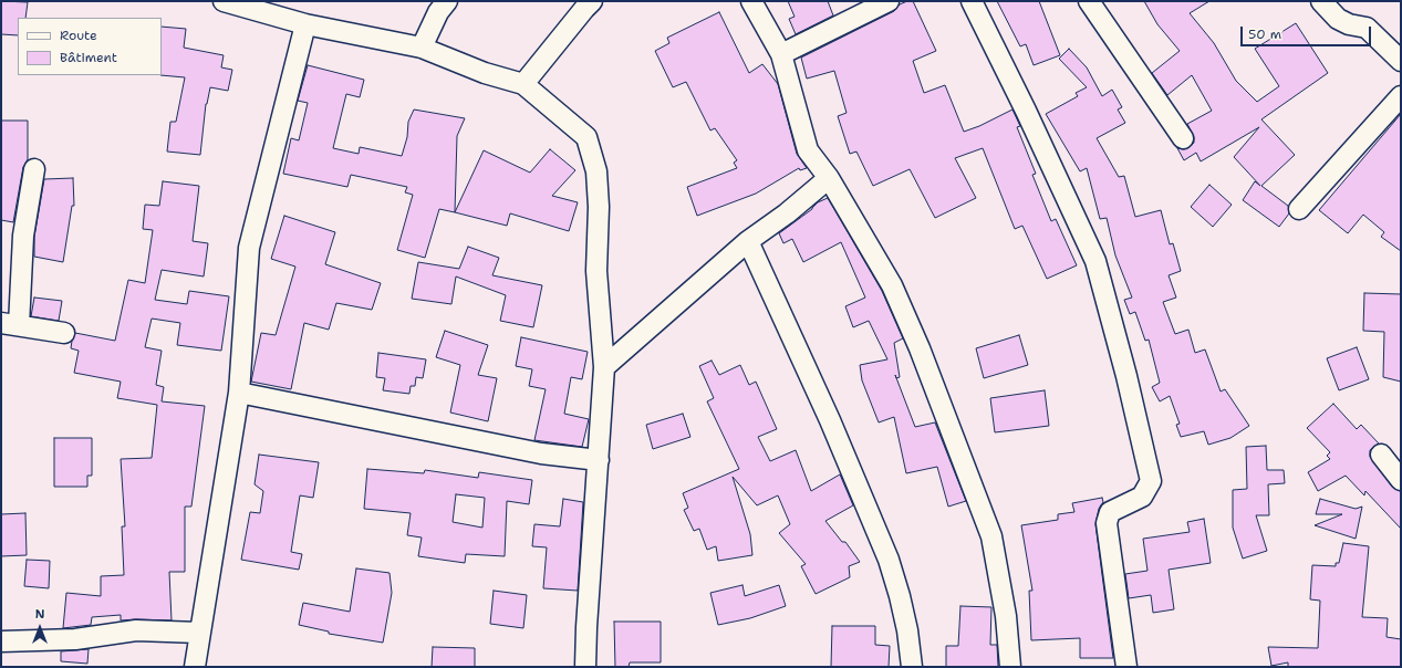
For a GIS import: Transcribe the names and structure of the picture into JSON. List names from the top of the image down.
{
  "legend": ["Route", "Bâtiment"],
  "scale_bar": "50 m",
  "north": "top"
}
